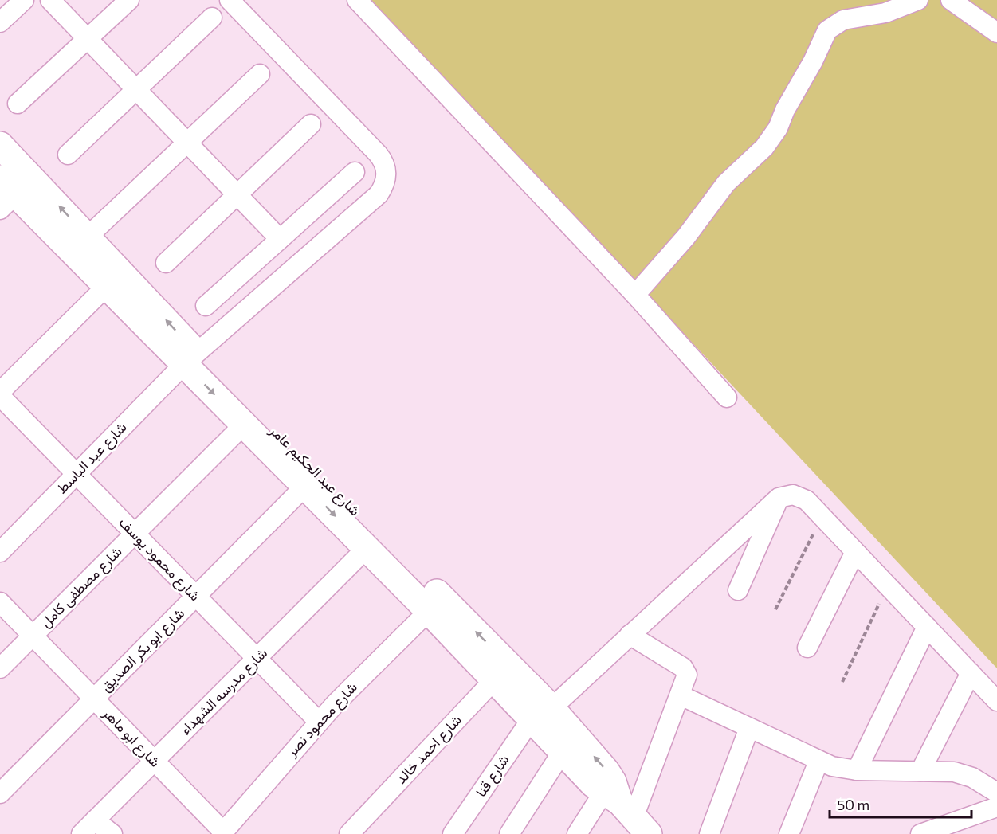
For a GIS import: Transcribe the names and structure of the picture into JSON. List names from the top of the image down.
{
  "streets": {
    "street": [
      "شارع عبد الباسط",
      "شارع عبد الحكيم عامر",
      "شارع محمود يوسف",
      "شارع مصطفى كامل",
      "شارع ابو بكر الصديق",
      "شارع مدرسه الشهداء",
      "شارع محمود نصر",
      "شارع ابو ماهر",
      "شارع احمد خالد",
      "شارع قنا"
    ]
  },
  "crossings": [
    ["شارع عبد الباسط", "شارع عبد الحكيم عامر"],
    ["شارع عبد الباسط", "شارع محمود يوسف"],
    ["شارع عبد الحكيم عامر", "شارع مصطفى كامل"],
    ["شارع عبد الحكيم عامر", "شارع ابو بكر الصديق"],
    ["شارع عبد الحكيم عامر", "شارع مدرسه الشهداء"],
    ["شارع عبد الحكيم عامر", "شارع محمود نصر"],
    ["شارع عبد الحكيم عامر", "شارع احمد خالد"],
    ["شارع عبد الحكيم عامر", "شارع قنا"],
    ["شارع محمود يوسف", "شارع مصطفى كامل"],
    ["شارع محمود يوسف", "شارع ابو بكر الصديق"],
    ["شارع محمود يوسف", "شارع مدرسه الشهداء"],
    ["شارع محمود يوسف", "شارع محمود نصر"],
    ["شارع مصطفى كامل", "شارع ابو ماهر"],
    ["شارع ابو بكر الصديق", "شارع ابو ماهر"],
    ["شارع مدرسه الشهداء", "شارع ابو ماهر"],
    ["شارع محمود نصر", "شارع ابو ماهر"]
  ],
  "scale_bar": "50 m"
}
